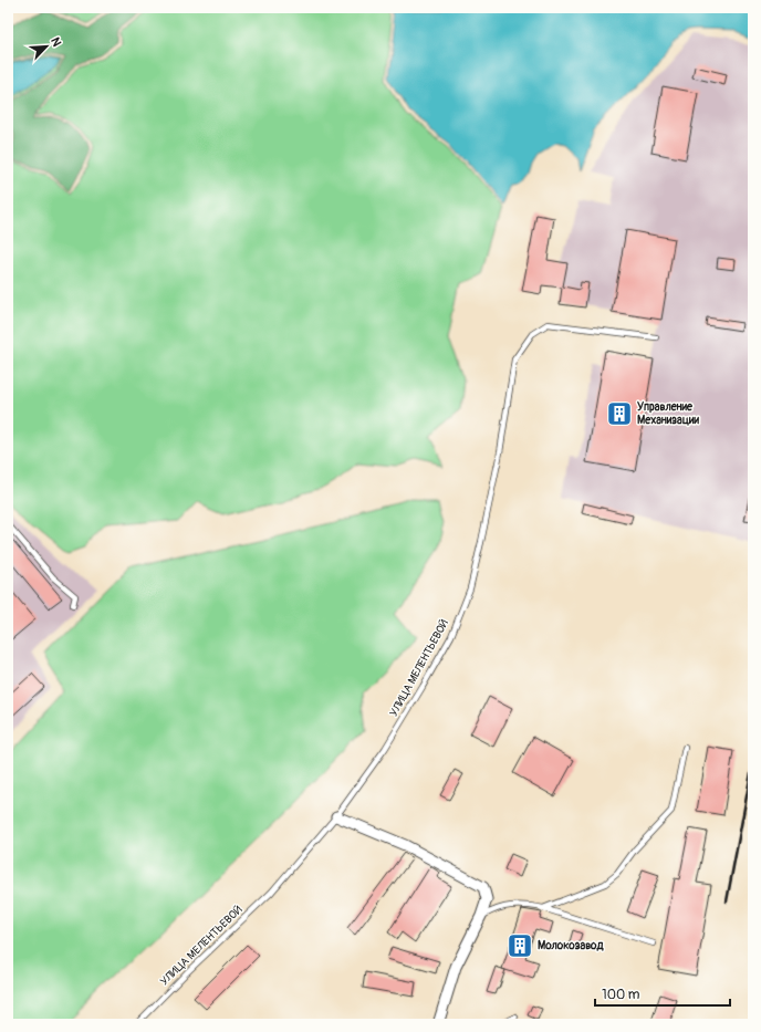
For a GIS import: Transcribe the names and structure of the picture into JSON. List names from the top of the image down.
{
  "streets": {
    "lane": ["УЛИЦА МЕЛЕНТЬЕВОЙ"]
  },
  "places": {
    "building": ["Управление Механизации", "Молокозавод"]
  },
  "scale_bar": "100 m",
  "north": "top right"
}
